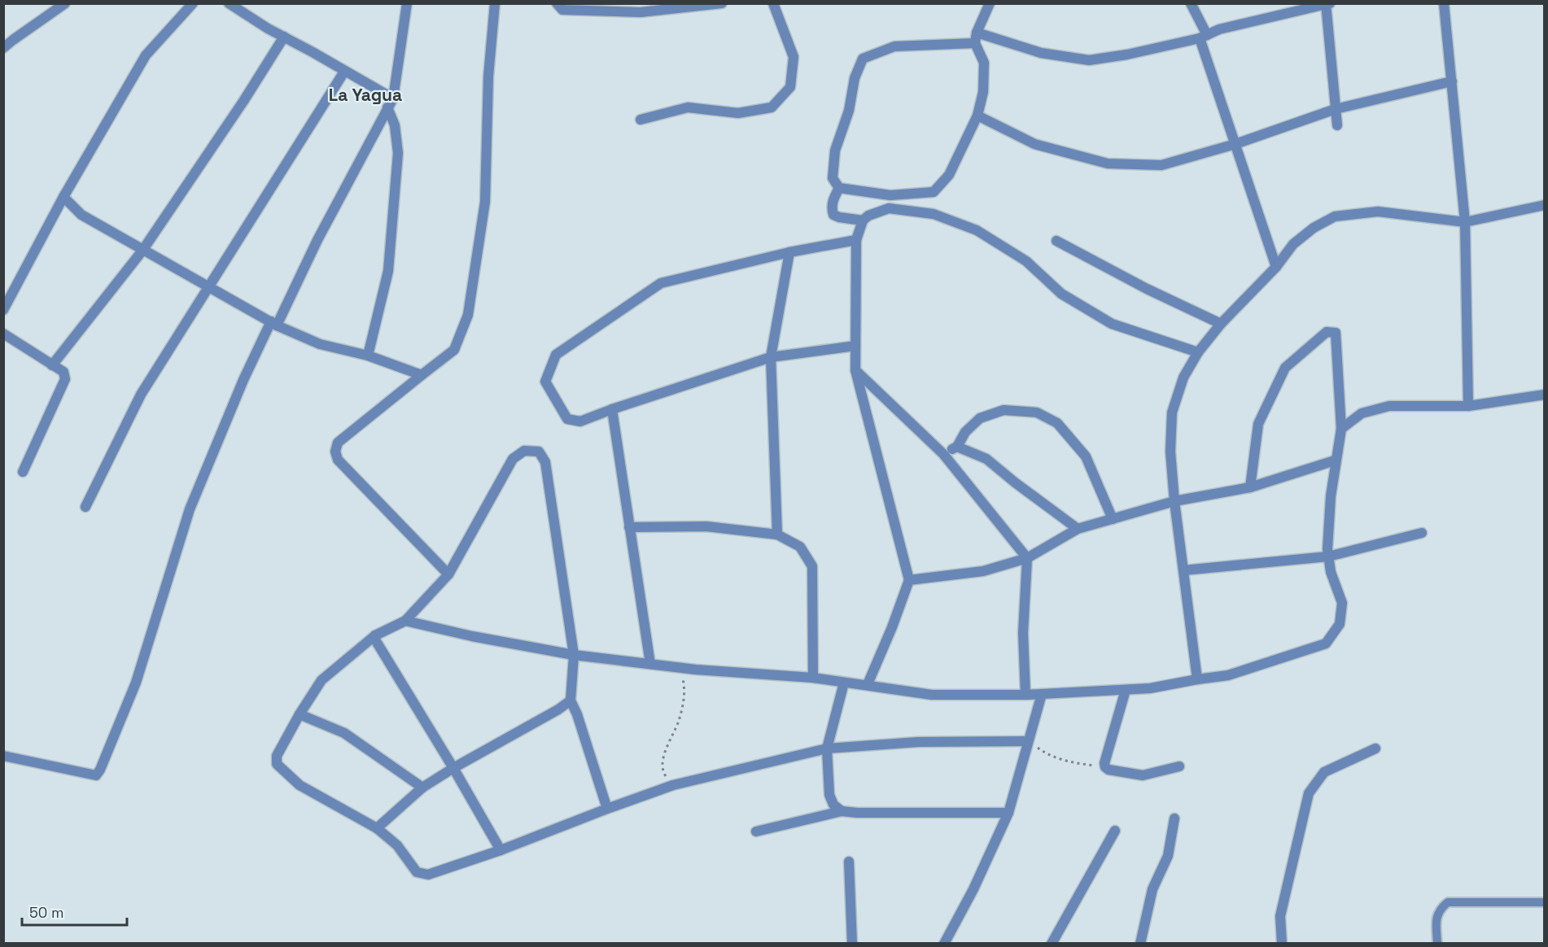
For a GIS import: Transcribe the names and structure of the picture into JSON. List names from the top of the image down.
{
  "districts": ["La Yagua"],
  "scale_bar": "50 m"
}
